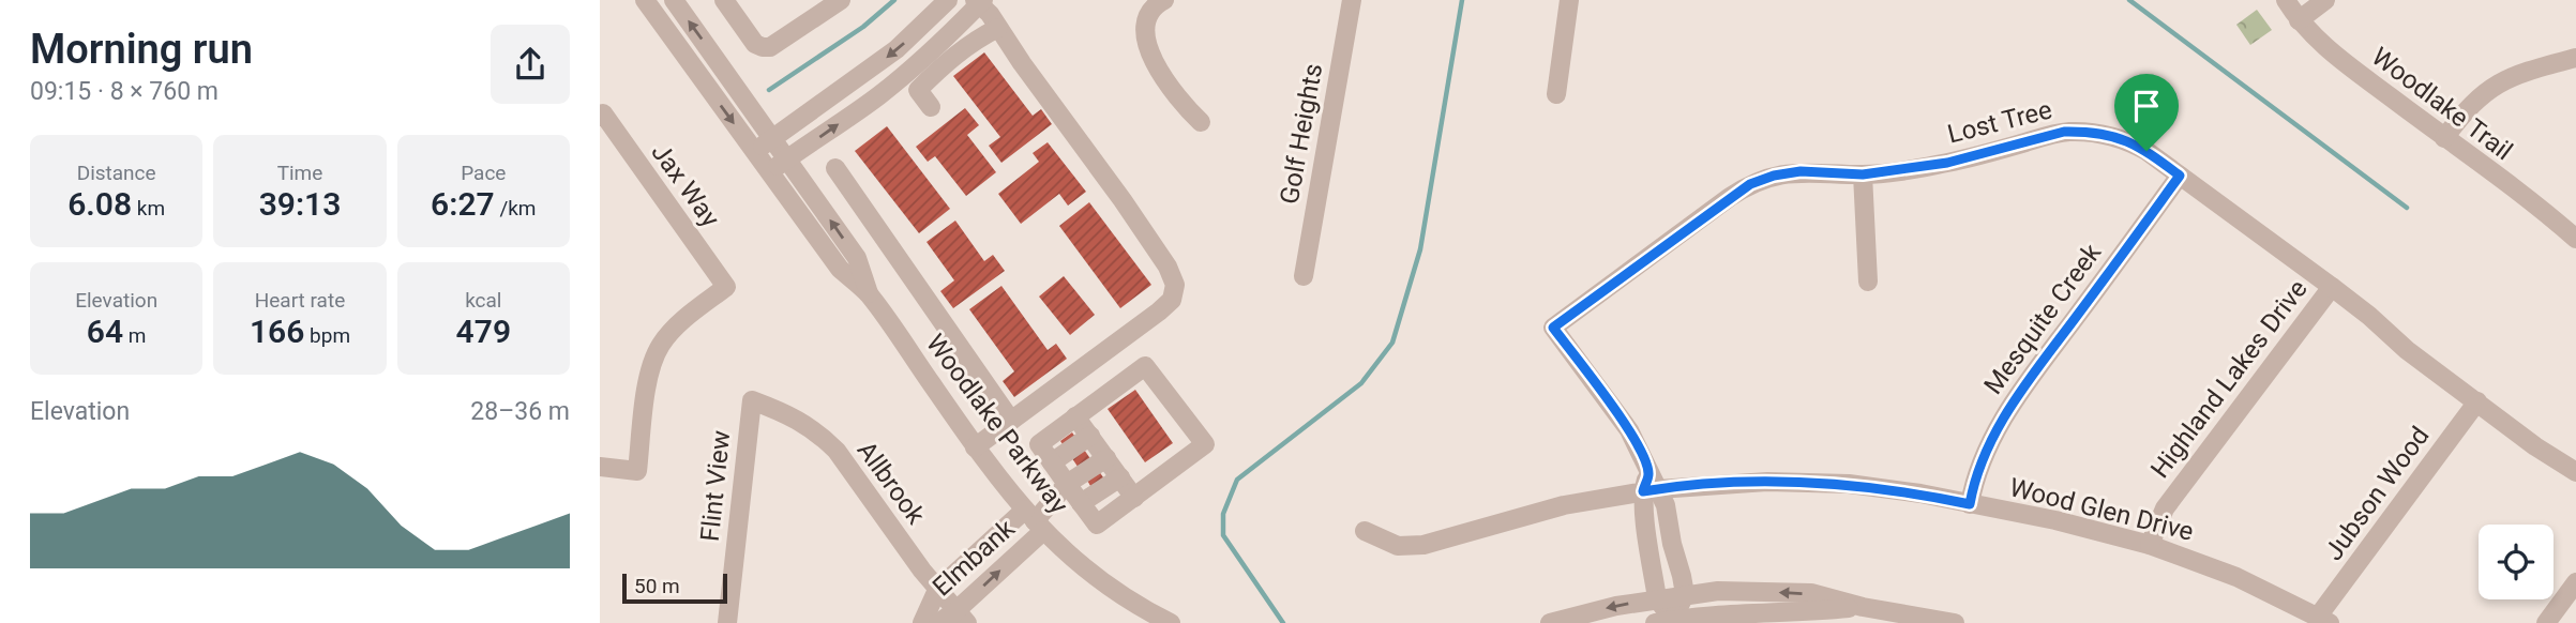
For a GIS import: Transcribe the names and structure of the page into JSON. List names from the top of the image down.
{
  "streets": {
    "street": [
      "Woodlake Trail",
      "Lost Tree",
      "Golf Heights",
      "Jax Way",
      "Mesquite Creek",
      "Highland Lakes Drive",
      "Woodlake Parkway",
      "Allbrook",
      "Flint View",
      "Jubson Wood",
      "Wood Glen Drive",
      "Elmbank"
    ]
  },
  "crossings": [
    ["Lost Tree", "Mesquite Creek"],
    ["Lost Tree", "Highland Lakes Drive"],
    ["Lost Tree", "Jubson Wood"],
    ["Lost Tree", "Wood Glen Drive"],
    ["Mesquite Creek", "Wood Glen Drive"],
    ["Highland Lakes Drive", "Wood Glen Drive"],
    ["Woodlake Parkway", "Elmbank"],
    ["Allbrook", "Flint View"],
    ["Allbrook", "Elmbank"],
    ["Jubson Wood", "Wood Glen Drive"]
  ],
  "scale_bar": "50 m",
  "page": {
    "heading": ["Morning run", "09:15 · 8 × 760 m"],
    "stats": [
      ["Distance", "6.08 km"],
      ["Time", "39:13"],
      ["Pace", "6:27 /km"],
      ["Elevation", "64 m"],
      ["Heart rate", "166 bpm"],
      ["kcal", "479"]
    ],
    "chart": ["Elevation", "28–36 m"],
    "scale": "50 m"
  }
}
